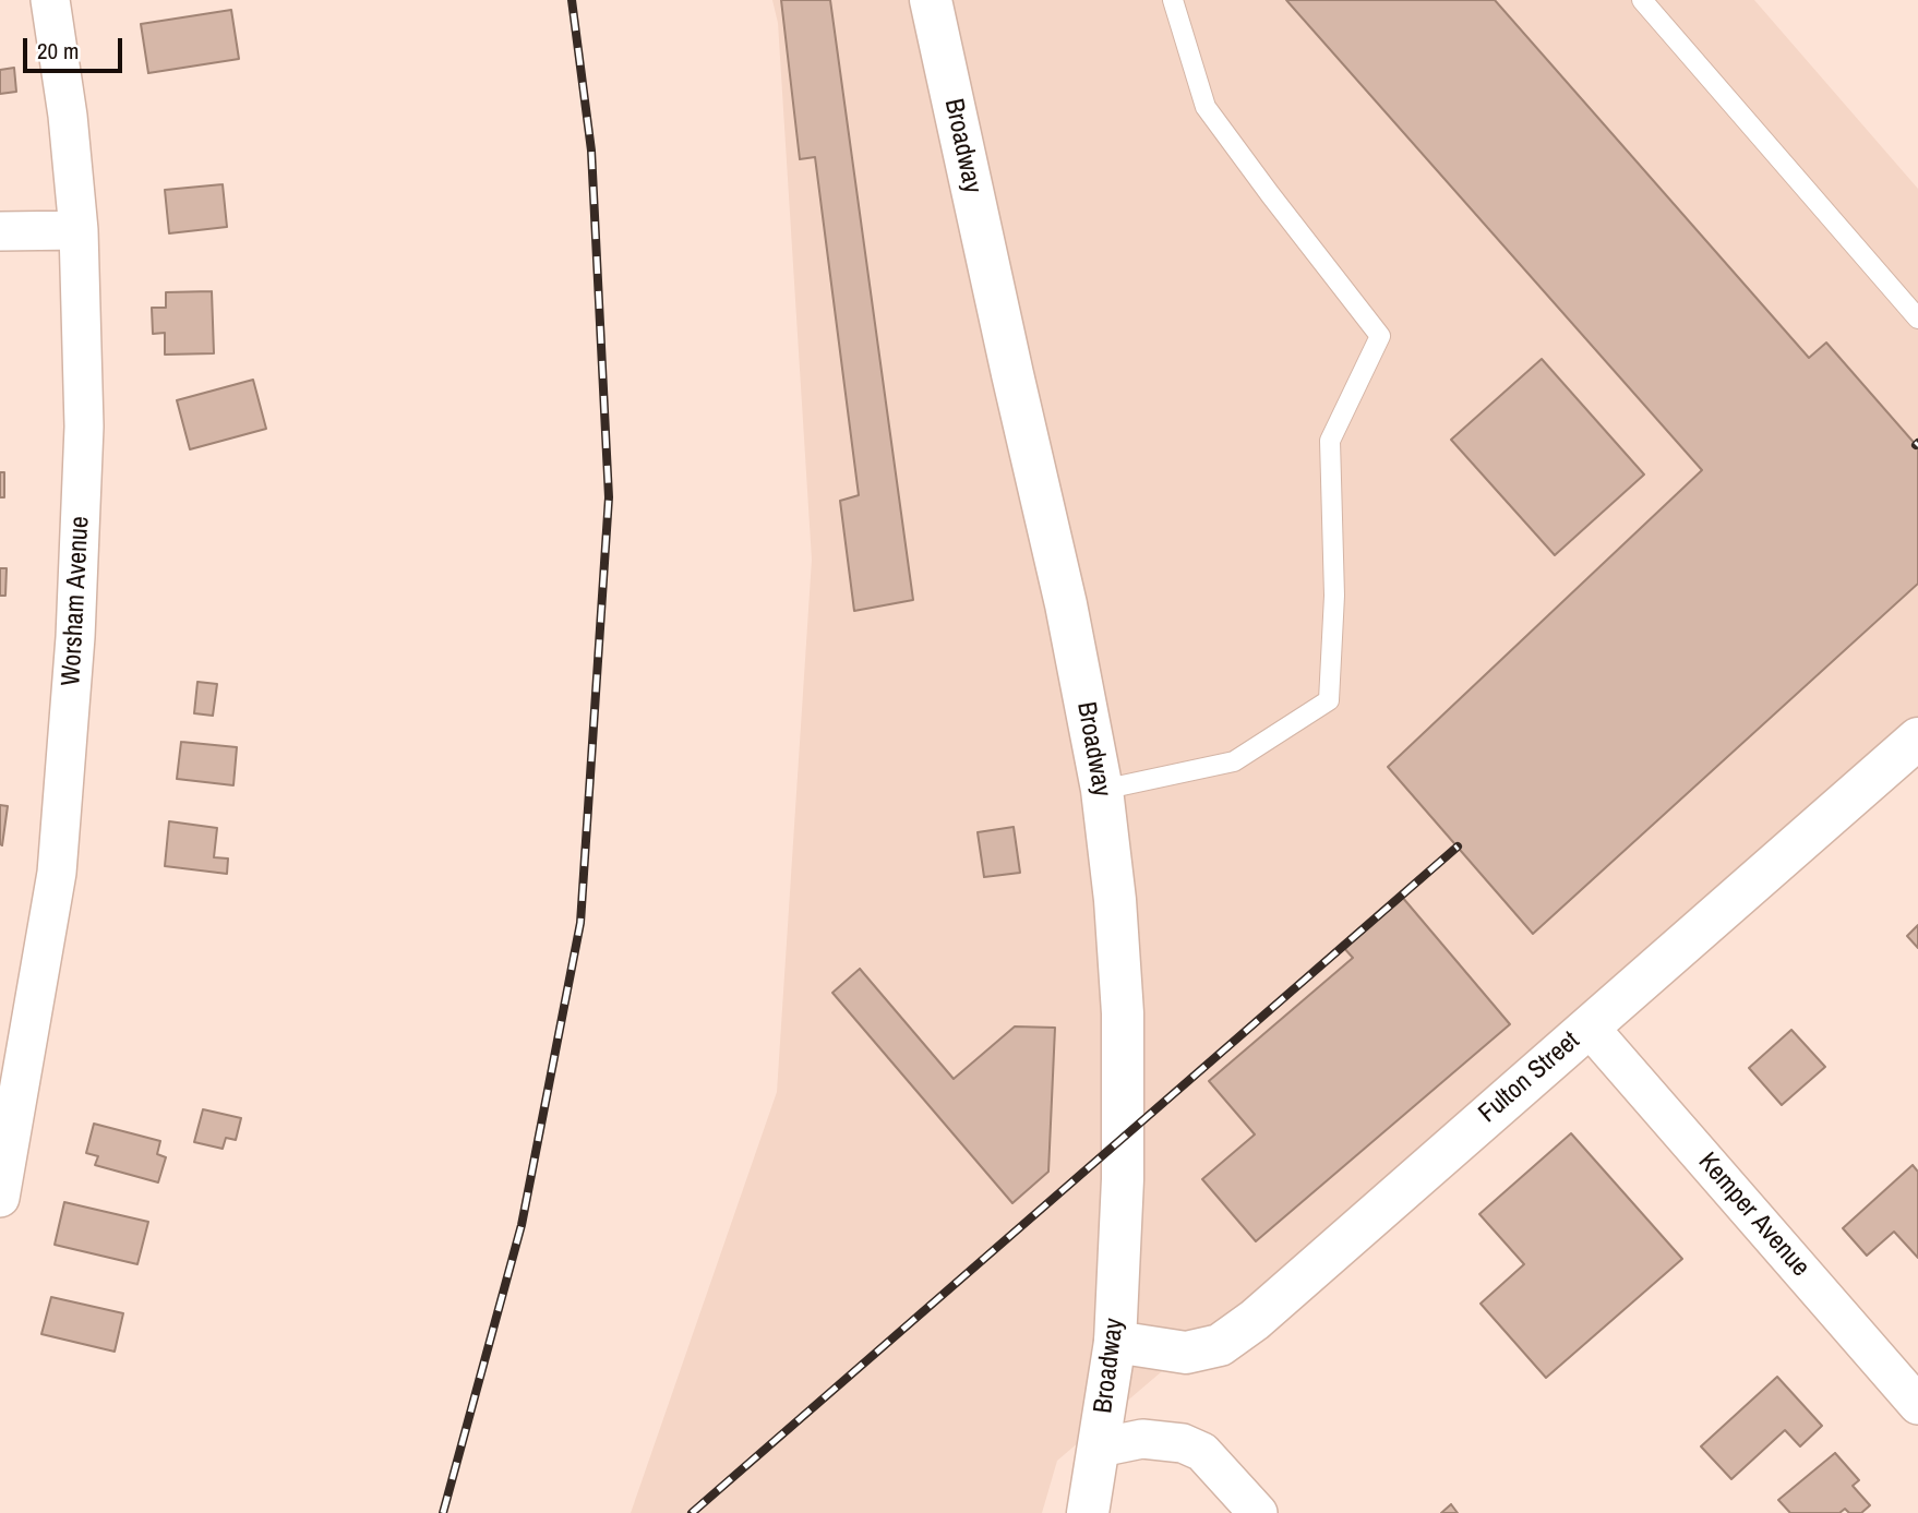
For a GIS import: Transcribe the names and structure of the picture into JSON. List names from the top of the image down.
{
  "streets": {
    "main road": ["Broadway", "Fulton Street"],
    "street": ["Worsham Avenue", "Kemper Avenue"]
  },
  "crossings": [
    ["Broadway", "Fulton Street"],
    ["Fulton Street", "Kemper Avenue"]
  ],
  "scale_bar": "20 m"
}
